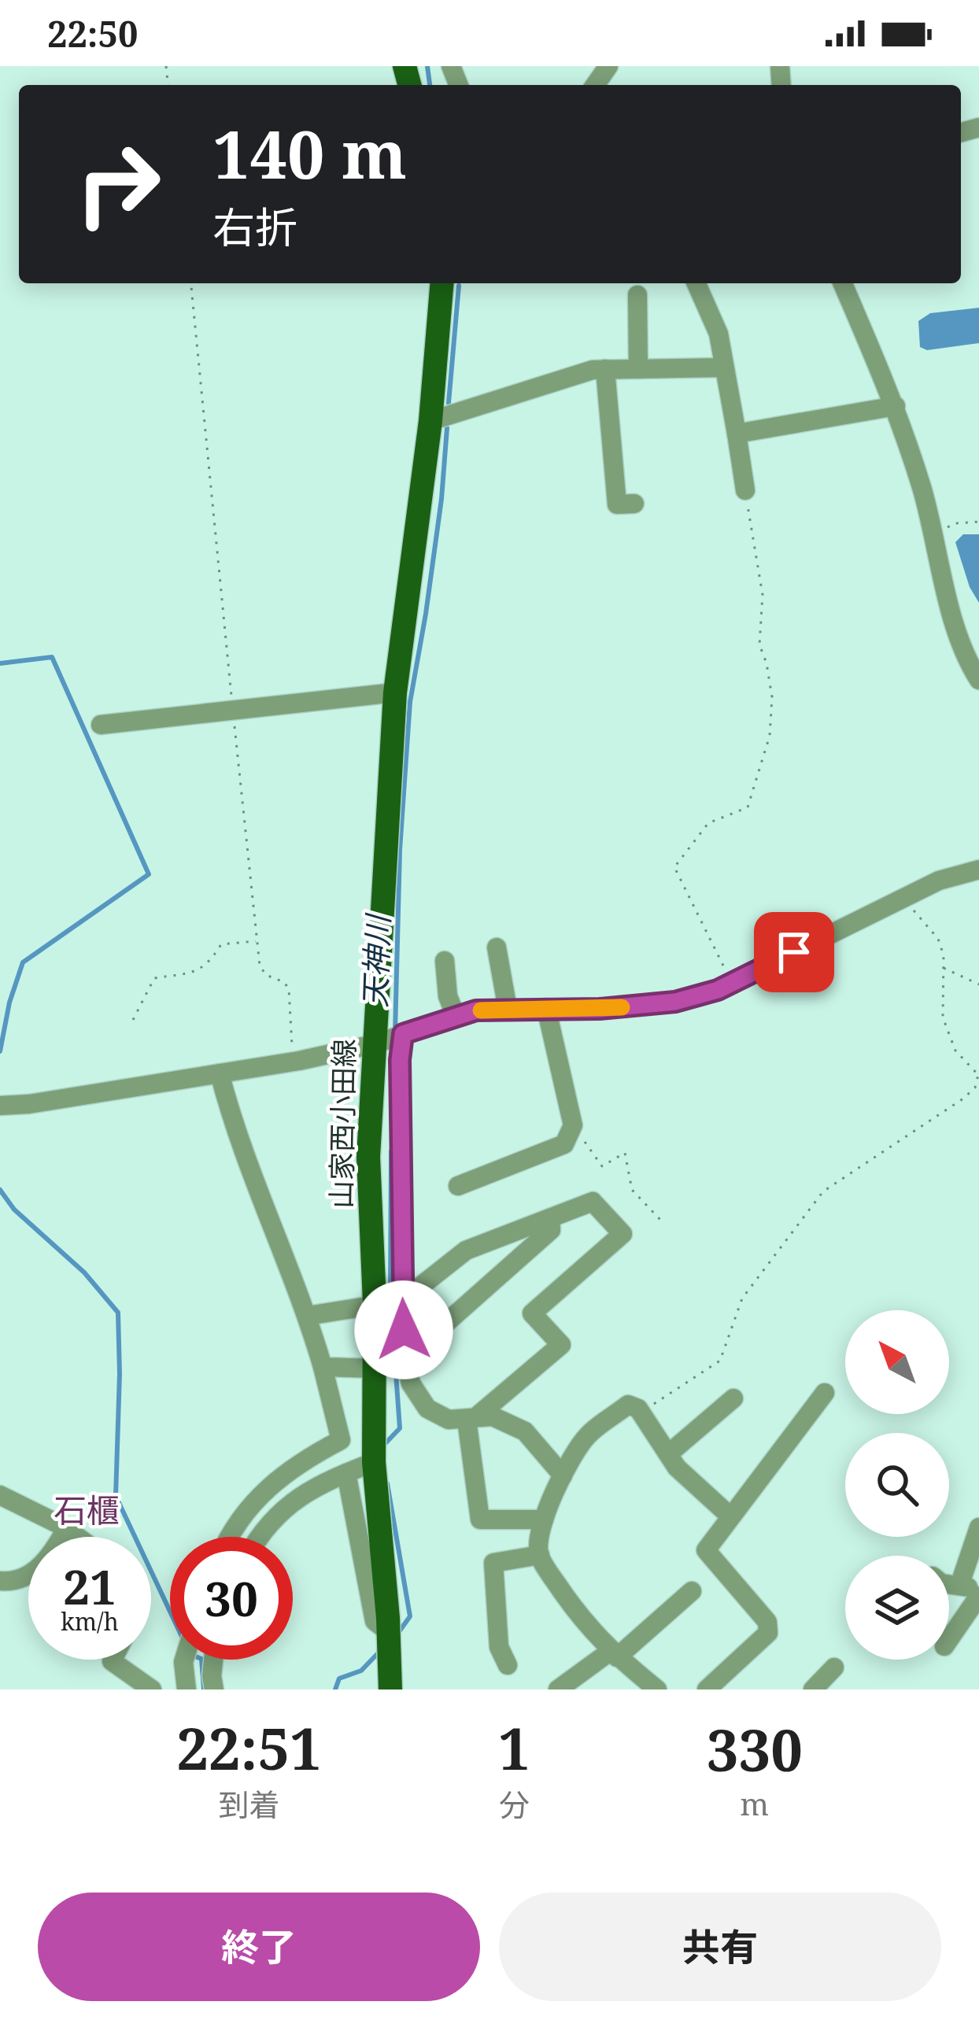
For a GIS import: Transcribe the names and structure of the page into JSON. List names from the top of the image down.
{
  "streets": {
    "main road": ["山家西小田線"]
  },
  "districts": ["石櫃"],
  "water": ["天神川"],
  "north": "top left",
  "page": {
    "status": "22:50",
    "turn": ["140 m", "右折"],
    "speed": "21 km/h",
    "limit": "30",
    "eta": [
      "22:51",
      "到着",
      "1",
      "分",
      "330",
      "m"
    ],
    "buttons": ["終了", "共有"]
  }
}
